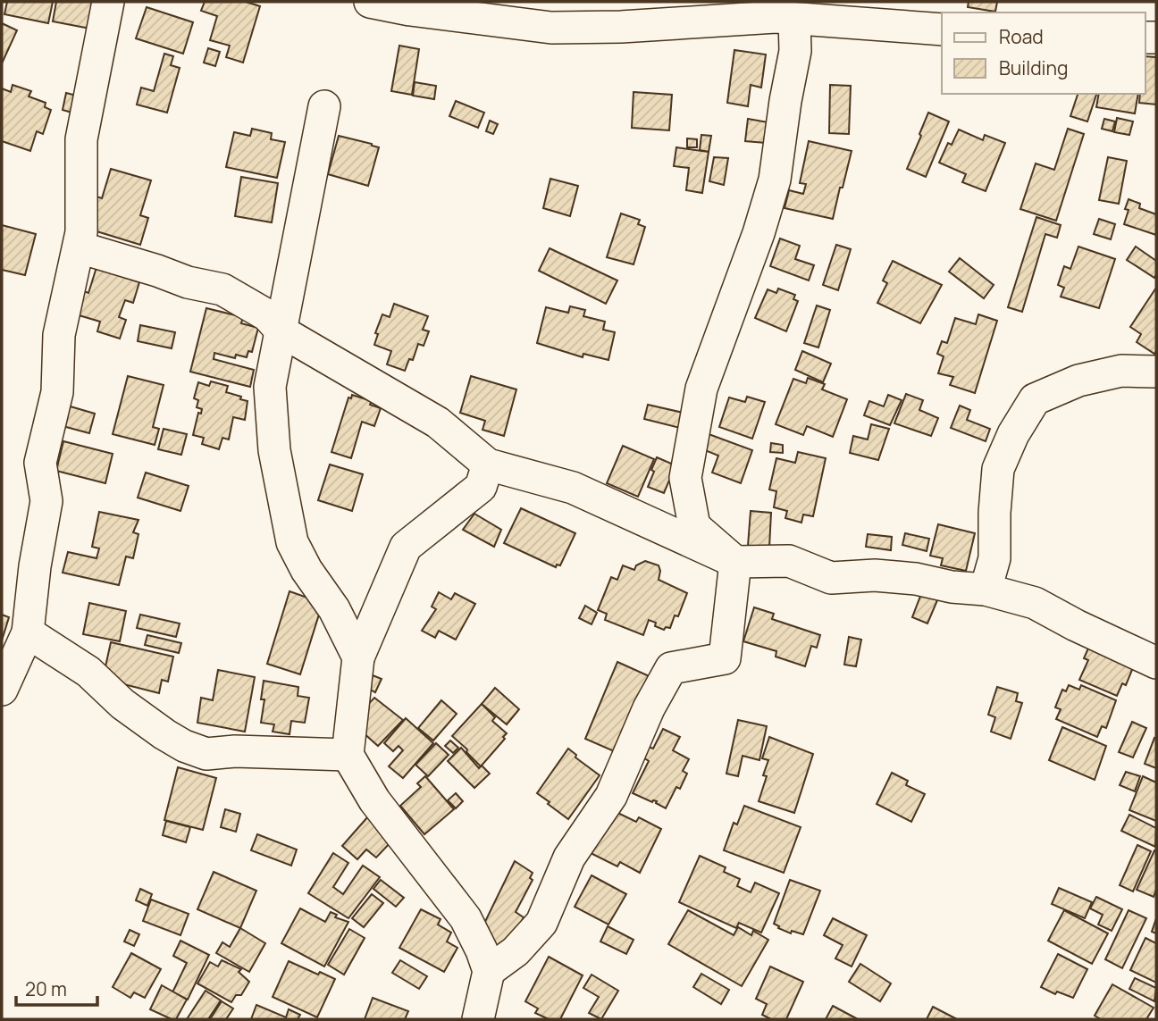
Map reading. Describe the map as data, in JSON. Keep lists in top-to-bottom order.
{
  "legend": ["Road", "Building"],
  "scale_bar": "20 m"
}
